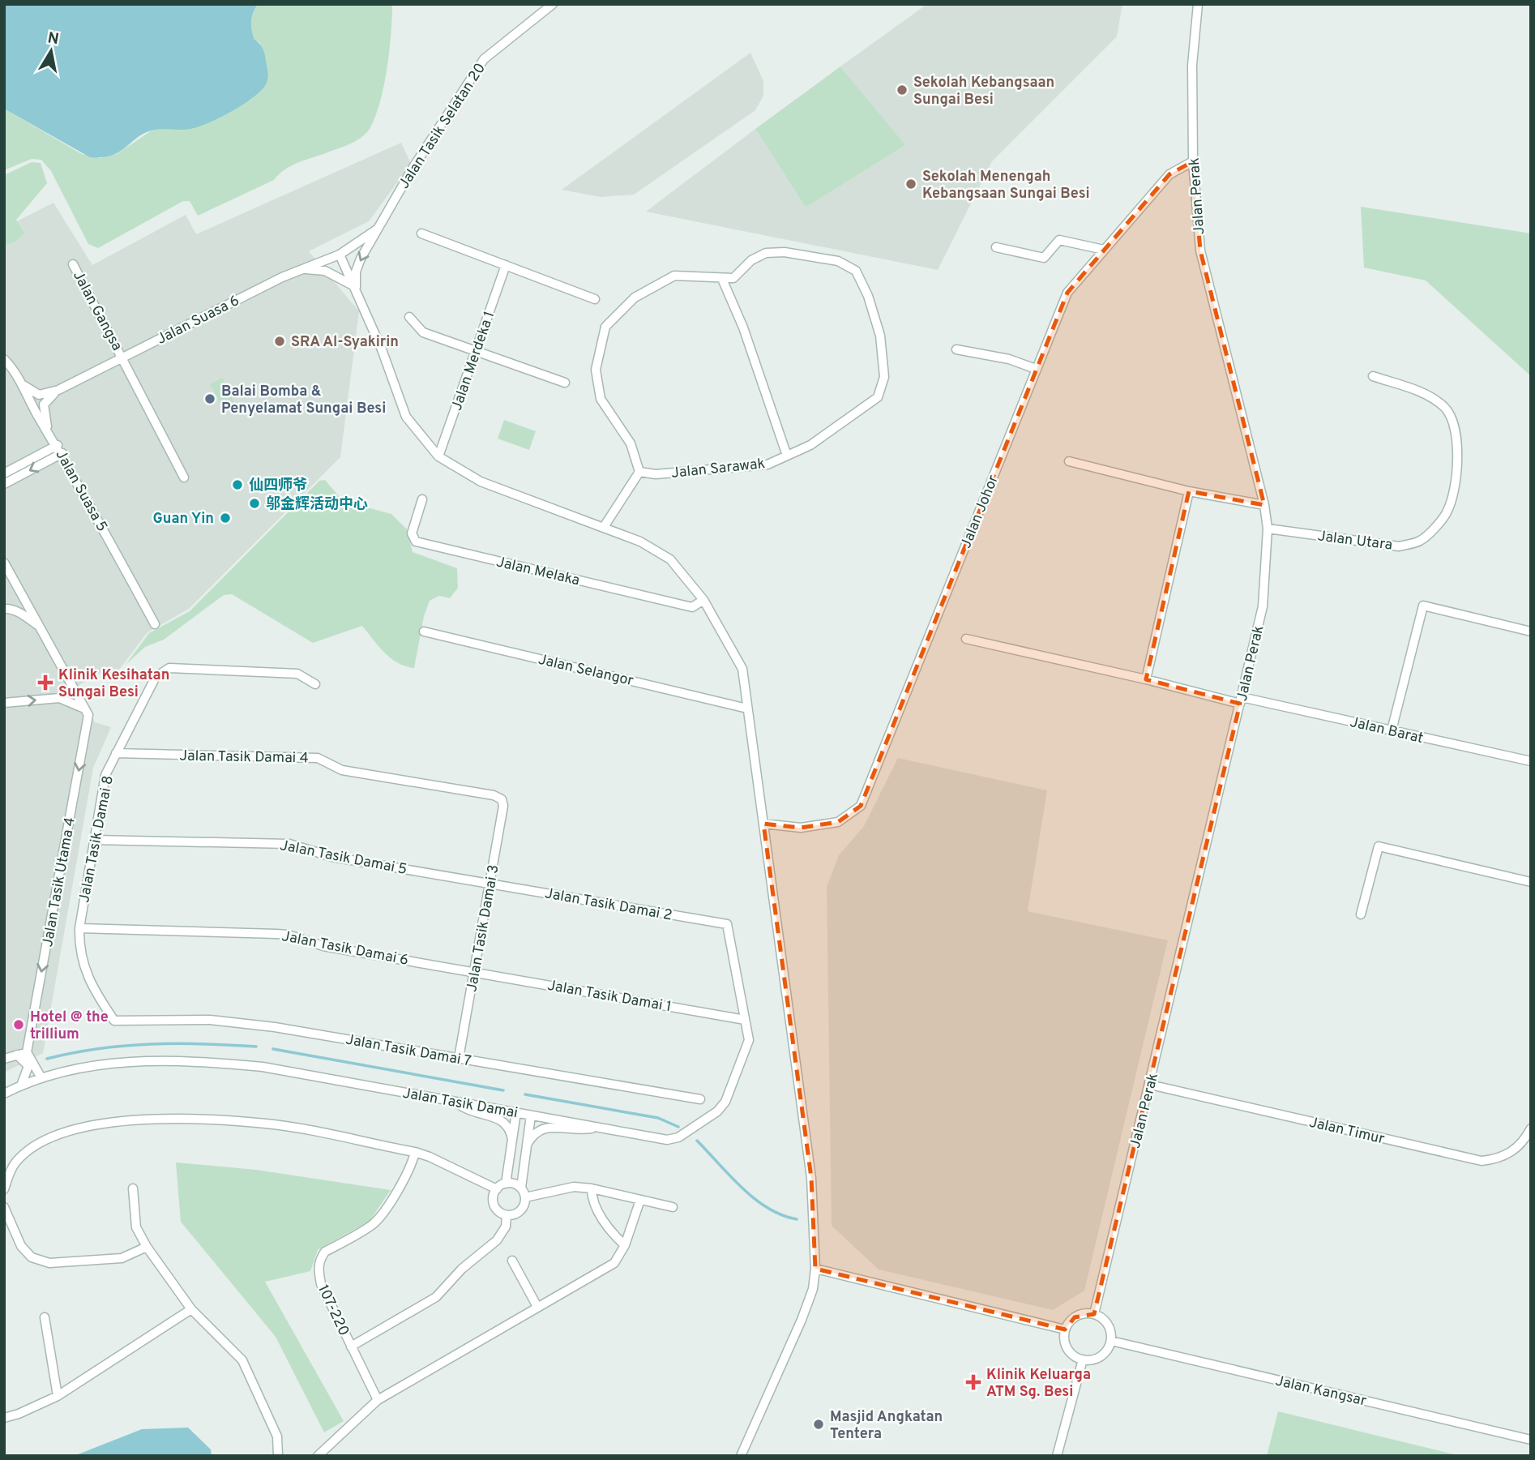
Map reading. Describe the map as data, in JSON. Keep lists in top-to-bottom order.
{
  "streets": {
    "street": [
      "Jalan Tasik Selatan 20",
      "Jalan Perak",
      "Jalan Gangsa",
      "Jalan Suasa 6",
      "Jalan Merdeka 1",
      "Jalan Sarawak",
      "Jalan Suasa 5",
      "Jalan Johor",
      "Jalan Utara",
      "Jalan Melaka",
      "Jalan Selangor",
      "Jalan Barat",
      "Jalan Tasik Damai 4",
      "Jalan Tasik Damai 8",
      "Jalan Tasik Damai 5",
      "Jalan Tasik Utama 4",
      "Jalan Tasik Damai 2",
      "Jalan Tasik Damai 3",
      "Jalan Tasik Damai 6",
      "Jalan Tasik Damai 1",
      "Jalan Tasik Damai 7",
      "Jalan Tasik Damai",
      "Jalan Timur",
      "107-220",
      "Jalan Kangsar"
    ]
  },
  "crossings": [
    ["Jalan Tasik Selatan 20", "Jalan Suasa 6"],
    ["Jalan Perak", "Jalan Johor"],
    ["Jalan Perak", "Jalan Utara"],
    ["Jalan Perak", "Jalan Barat"],
    ["Jalan Perak", "Jalan Timur"],
    ["Jalan Perak", "Jalan Kangsar"],
    ["Jalan Gangsa", "Jalan Suasa 6"],
    ["Jalan Suasa 6", "Jalan Suasa 5"],
    ["Jalan Tasik Damai 4", "Jalan Tasik Damai 8"],
    ["Jalan Tasik Damai 4", "Jalan Tasik Damai 3"],
    ["Jalan Tasik Damai 8", "Jalan Tasik Damai 5"],
    ["Jalan Tasik Damai 8", "Jalan Tasik Damai 6"],
    ["Jalan Tasik Damai 8", "Jalan Tasik Damai 7"],
    ["Jalan Tasik Damai 5", "Jalan Tasik Damai 2"],
    ["Jalan Tasik Damai 5", "Jalan Tasik Damai 3"],
    ["Jalan Tasik Damai 2", "Jalan Tasik Damai 3"],
    ["Jalan Tasik Damai 2", "Jalan Tasik Damai"],
    ["Jalan Tasik Damai 3", "Jalan Tasik Damai 6"],
    ["Jalan Tasik Damai 3", "Jalan Tasik Damai 1"],
    ["Jalan Tasik Damai 3", "Jalan Tasik Damai 7"],
    ["Jalan Tasik Damai 6", "Jalan Tasik Damai 1"],
    ["Jalan Tasik Damai 1", "Jalan Tasik Damai"]
  ],
  "one_way": ["Jalan Tasik Utama 4"],
  "places": {
    "other": [
      "Sekolah Kebangsaan Sungai Besi",
      "Sekolah Menengah Kebangsaan Sungai Besi",
      "SRA Al-Syakirin",
      "Balai Bomba & Penyelamat Sungai Besi",
      "仙四师爷",
      "邬金辉活动中心",
      "Guan Yin",
      "Hotel @ the trillium",
      "Masjid Angkatan Tentera"
    ],
    "health": ["Klinik Kesihatan Sungai Besi", "Klinik Keluarga ATM Sg. Besi"]
  },
  "north": "top"
}
